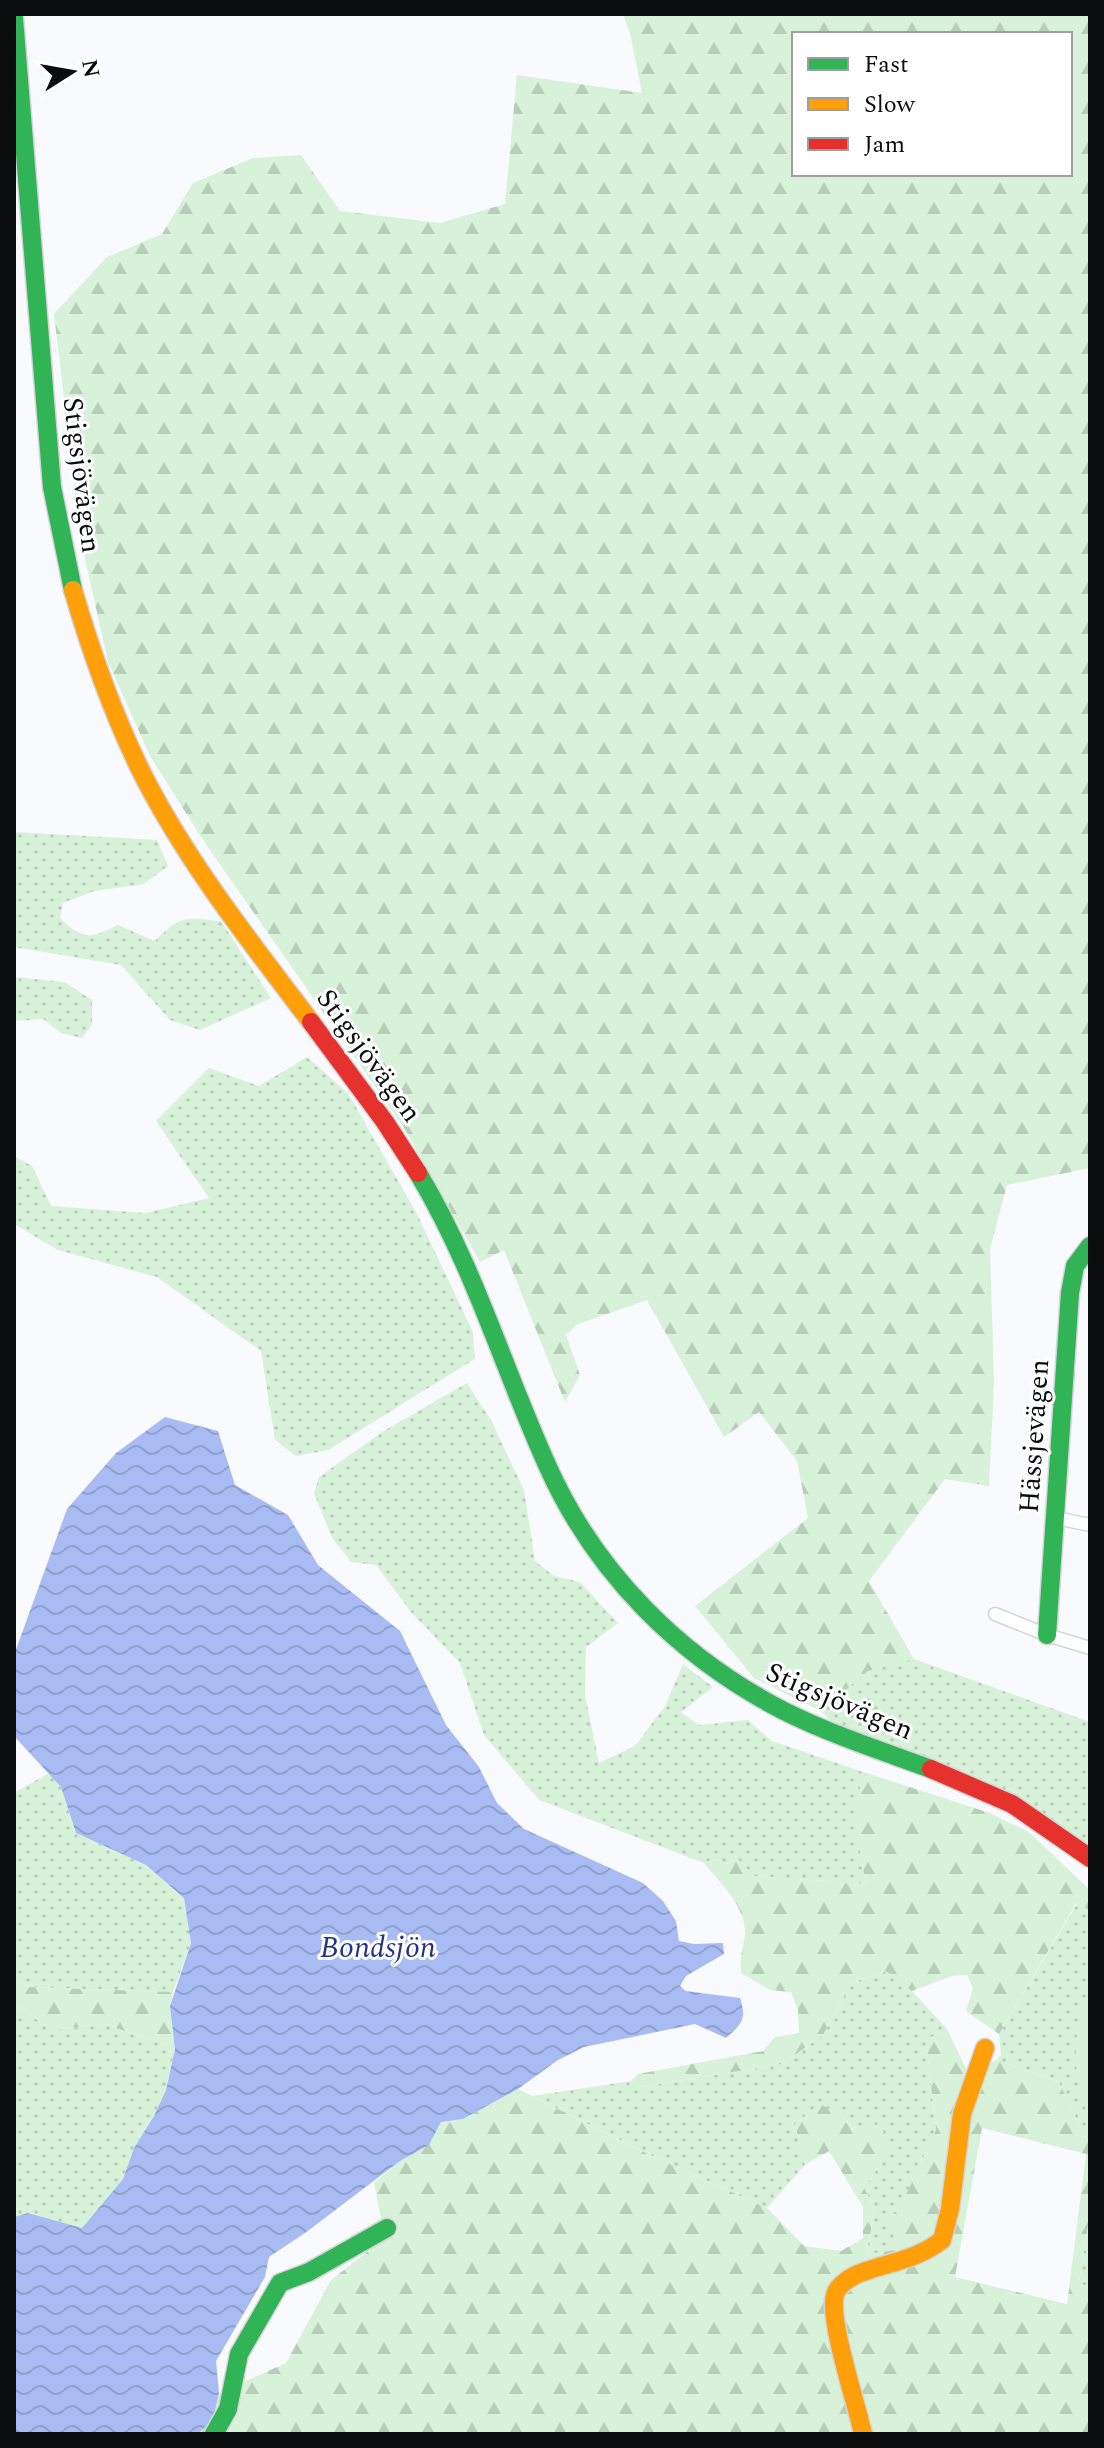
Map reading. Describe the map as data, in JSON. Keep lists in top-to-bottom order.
{
  "streets": {
    "main road": ["Stigsjövägen", "Hässjevägen"]
  },
  "water": ["Bondsjön"],
  "legend": ["Fast", "Slow", "Jam"],
  "north": "right"
}
